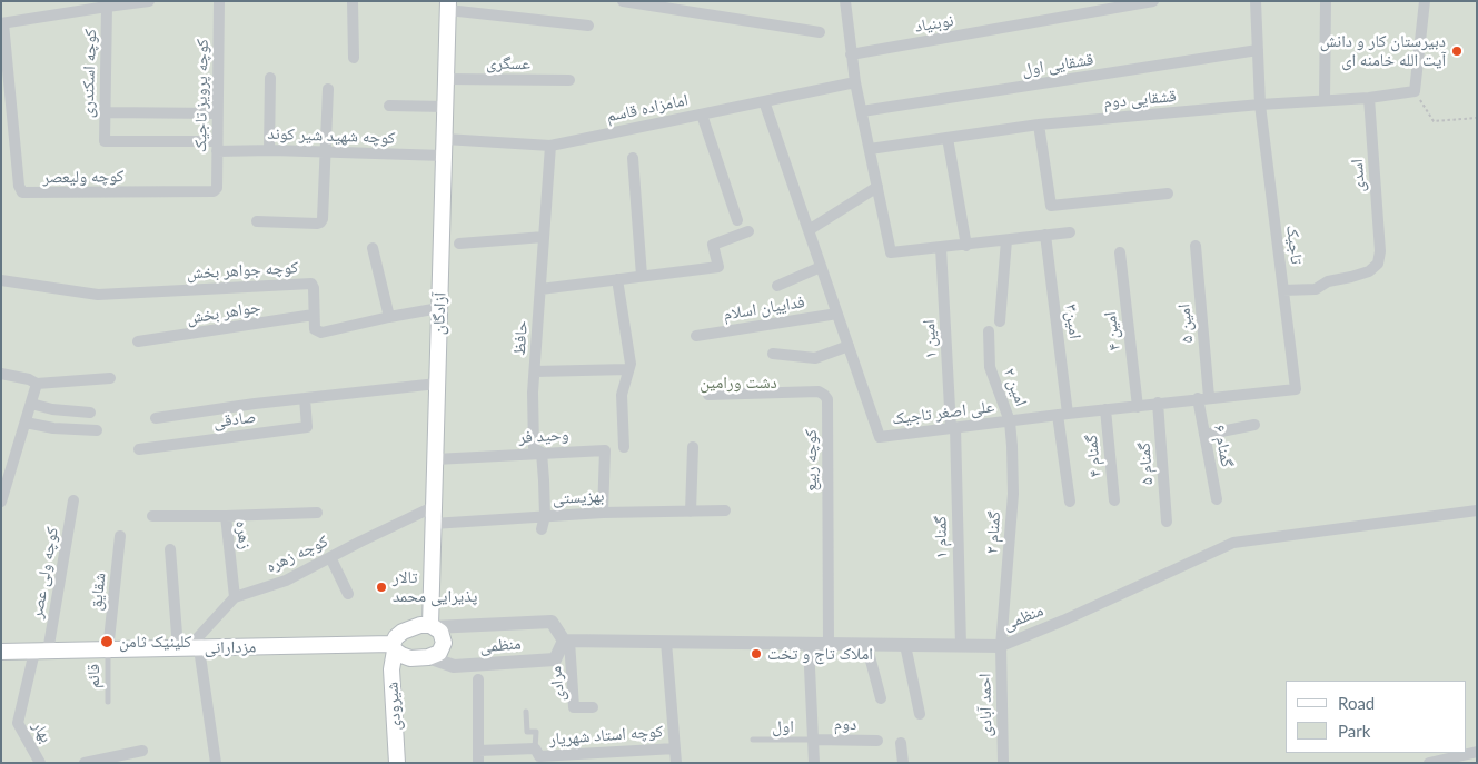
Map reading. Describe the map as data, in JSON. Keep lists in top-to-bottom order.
{
  "streets": {
    "main road": ["آزادگان", "مزدارانی", "شیرودی"],
    "street": [
      "نوبنیاد",
      "عسگری",
      "قشقایی اول",
      "کوچه اسکندری",
      "کوچه پرویز تاجیک",
      "قشقایی دوم",
      "امامزاده قاسم",
      "کوچه شهید شیر کوند",
      "اسدی",
      "کوچه ولیعصر",
      "تاجیک",
      "کوچه جواهر بخش",
      "فداییان اسلام",
      "جواهر بخش",
      "امین۳",
      "امین ۵",
      "امین ۴",
      "حافظ",
      "امین ۱",
      "امین ۲",
      "علی اصغر تاجیک",
      "صادقی",
      "وحید فر",
      "گمنام ۶",
      "گمنام ۴",
      "کوچه ربیع",
      "گمنام ۵",
      "بهزیستی",
      "گمنام ۲",
      "زهره",
      "گمنام ۱",
      "کوچه زهره",
      "کوچه ولی عصر",
      "شقایق",
      "منظمی",
      "مرادی",
      "احمد آبادی",
      "دوم",
      "بهار",
      "کوچه استاد شهریار"
    ],
    "lane": ["قائم", "اول"]
  },
  "crossings": [
    ["عسگری", "آزادگان"],
    ["قشقایی اول", "تاجیک"],
    ["کوچه اسکندری", "کوچه شهید شیر کوند"],
    ["کوچه پرویز تاجیک", "کوچه شهید شیر کوند"],
    ["کوچه پرویز تاجیک", "کوچه ولیعصر"],
    ["قشقایی دوم", "اسدی"],
    ["قشقایی دوم", "تاجیک"],
    ["امامزاده قاسم", "آزادگان"],
    ["امامزاده قاسم", "حافظ"],
    ["امامزاده قاسم", "علی اصغر تاجیک"],
    ["کوچه شهید شیر کوند", "آزادگان"],
    ["اسدی", "تاجیک"],
    ["تاجیک", "علی اصغر تاجیک"],
    ["کوچه جواهر بخش", "جواهر بخش"],
    ["فداییان اسلام", "علی اصغر تاجیک"],
    ["آزادگان", "صادقی"],
    ["آزادگان", "وحید فر"],
    ["آزادگان", "بهزیستی"],
    ["آزادگان", "کوچه زهره"],
    ["آزادگان", "منظمی"],
    ["آزادگان", "مزدارانی"],
    ["آزادگان", "شیرودی"],
    ["امین۳", "علی اصغر تاجیک"],
    ["امین ۵", "علی اصغر تاجیک"],
    ["امین ۵", "گمنام ۶"],
    ["امین ۴", "علی اصغر تاجیک"],
    ["حافظ", "وحید فر"],
    ["حافظ", "بهزیستی"],
    ["امین ۱", "علی اصغر تاجیک"],
    ["امین ۱", "گمنام ۱"],
    ["امین ۲", "علی اصغر تاجیک"],
    ["امین ۲", "گمنام ۲"],
    ["علی اصغر تاجیک", "گمنام ۶"],
    ["علی اصغر تاجیک", "گمنام ۴"],
    ["علی اصغر تاجیک", "گمنام ۵"],
    ["علی اصغر تاجیک", "گمنام ۲"],
    ["علی اصغر تاجیک", "گمنام ۱"],
    ["وحید فر", "بهزیستی"],
    ["کوچه ربیع", "منظمی"],
    ["گمنام ۲", "منظمی"],
    ["گمنام ۲", "احمد آبادی"],
    ["زهره", "کوچه زهره"],
    ["گمنام ۱", "منظمی"],
    ["کوچه ولی عصر", "مزدارانی"],
    ["کوچه ولی عصر", "بهار"],
    ["شقایق", "مزدارانی"],
    ["شقایق", "قائم"],
    ["منظمی", "مزدارانی"],
    ["منظمی", "مرادی"],
    ["منظمی", "احمد آبادی"],
    ["منظمی", "شیرودی"],
    ["مزدارانی", "قائم"],
    ["مزدارانی", "شیرودی"],
    ["مزدارانی", "بهار"],
    ["دوم", "اول"]
  ],
  "parks": ["دشت ورامین"],
  "places": [
    "دبیرستان کار و دانش آیت الله خامنه ای",
    "تالار پذیرایی محمد",
    "کلینیک ثامن",
    "املاک تاج و تخت"
  ],
  "legend": ["Road", "Park"]
}
